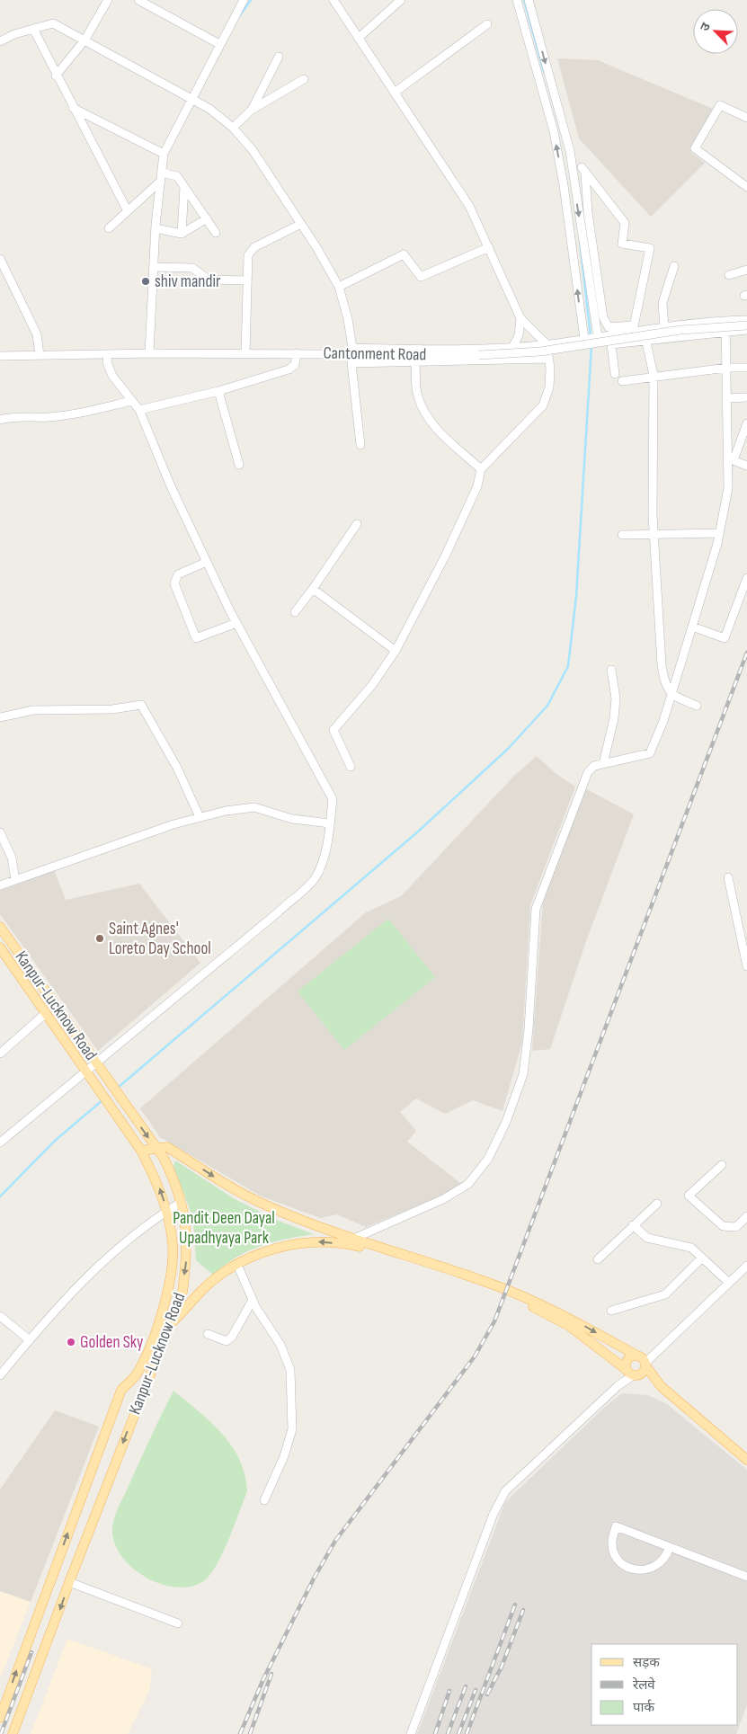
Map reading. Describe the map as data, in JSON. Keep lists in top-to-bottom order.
{
  "streets": {
    "main road": ["Kanpur-Lucknow Road"],
    "street": ["Cantonment Road"]
  },
  "parks": ["Pandit Deen Dayal Upadhyaya Park"],
  "places": ["shiv mandir", "Saint Agnes' Loreto Day School", "Golden Sky"],
  "legend": ["सड़क", "रेलवे", "पार्क"],
  "north": "top left"
}
